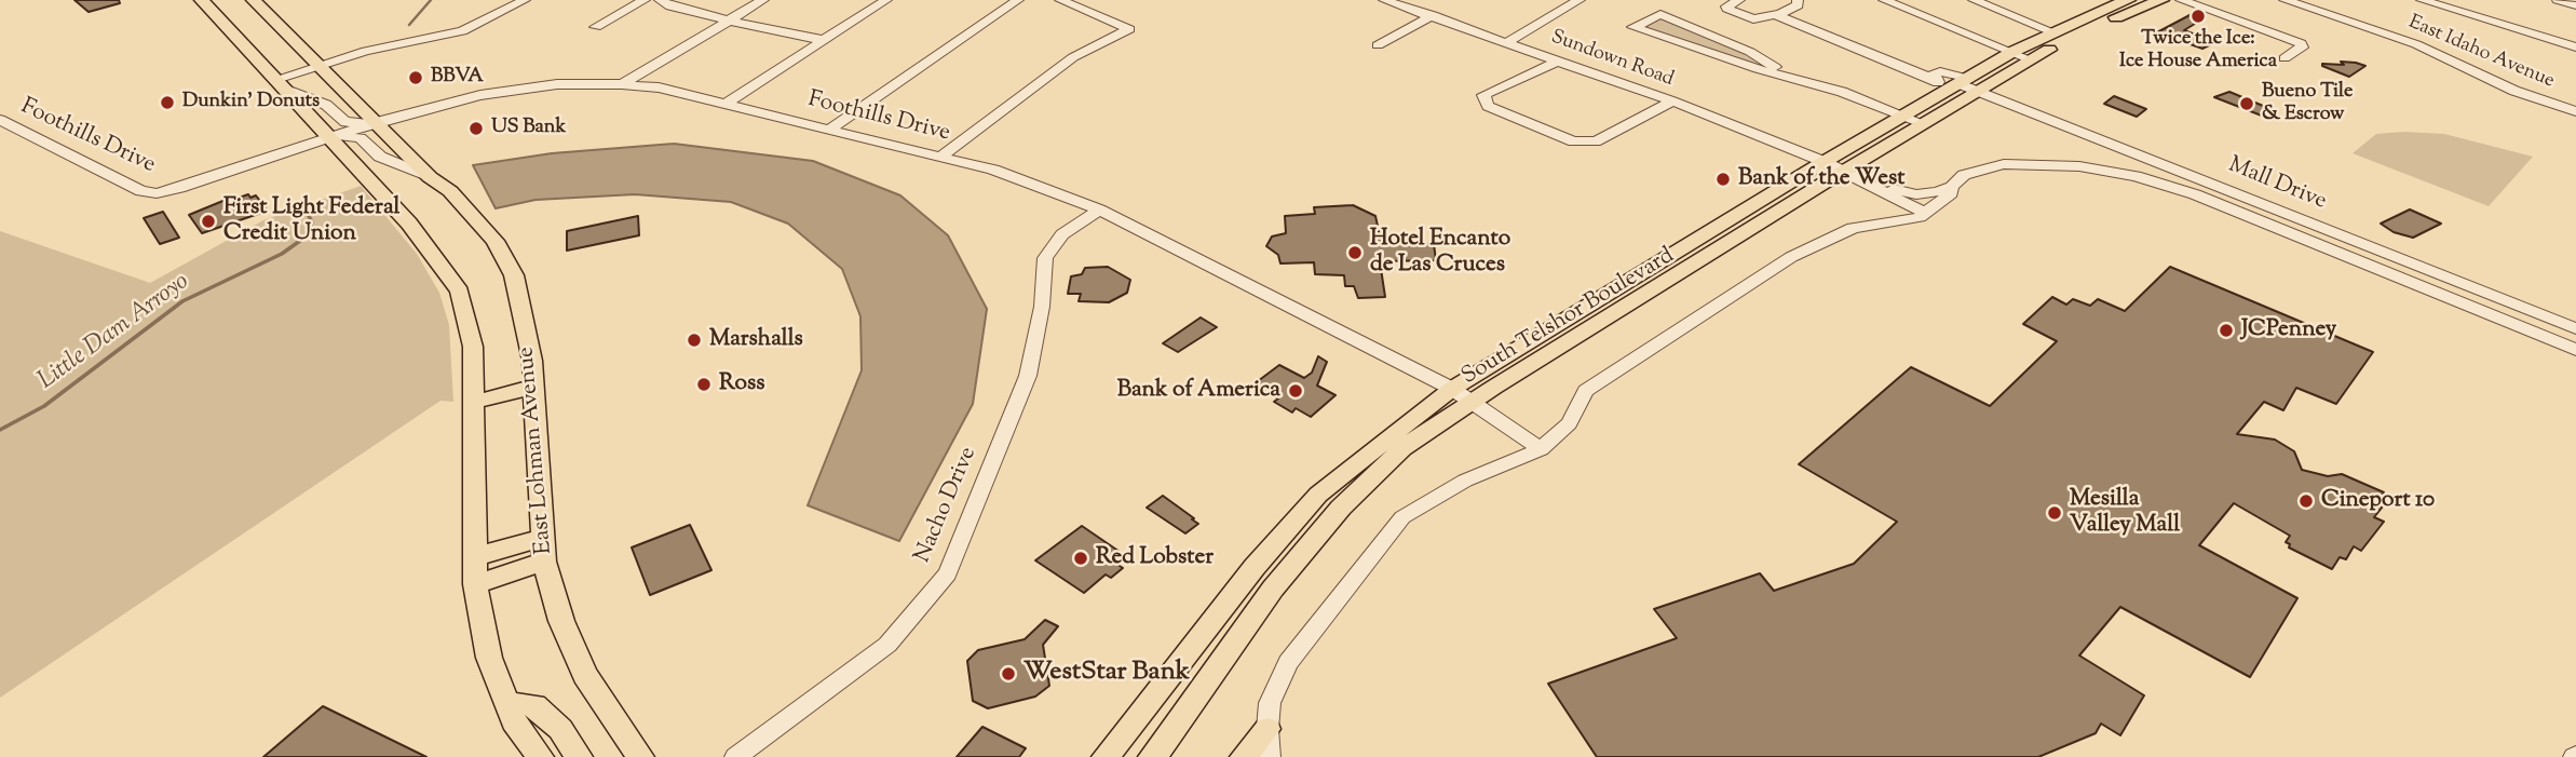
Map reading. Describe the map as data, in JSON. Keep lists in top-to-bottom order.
{
  "streets": {
    "main road": ["South Telshor Boulevard", "East Lohman Avenue"],
    "street": [
      "East Idaho Avenue",
      "Sundown Road",
      "Foothills Drive",
      "Mall Drive",
      "Nacho Drive"
    ]
  },
  "crossings": [
    ["Sundown Road", "South Telshor Boulevard"],
    ["Foothills Drive", "South Telshor Boulevard"],
    ["Foothills Drive", "East Lohman Avenue"],
    ["Foothills Drive", "Nacho Drive"],
    ["Mall Drive", "South Telshor Boulevard"]
  ],
  "water": ["Little Dam Arroyo"],
  "places": [
    "Twice the Ice: Ice House America",
    "BBVA",
    "Dunkin' Donuts",
    "Bueno Tile & Escrow",
    "US Bank",
    "Bank of the West",
    "First Light Federal Credit Union",
    "Hotel Encanto de Las Cruces",
    "JCPenney",
    "Marshalls",
    "Ross",
    "Bank of America",
    "Cineport 10",
    "Mesilla Valley Mall",
    "Red Lobster",
    "WestStar Bank"
  ]
}
